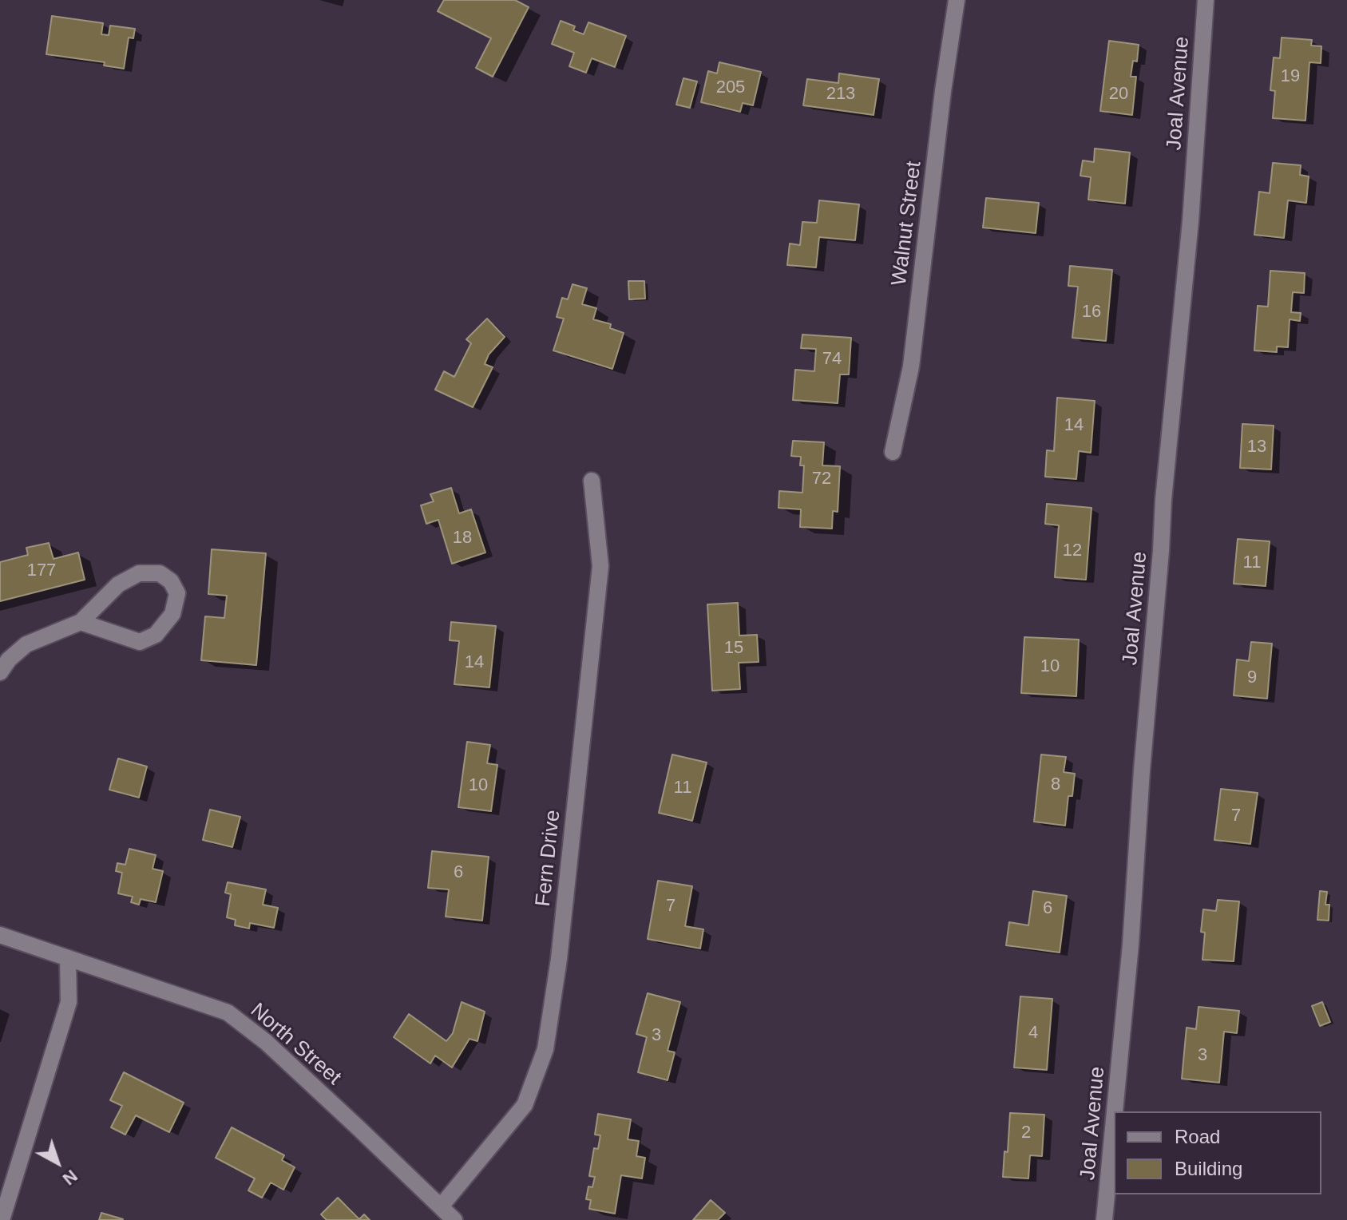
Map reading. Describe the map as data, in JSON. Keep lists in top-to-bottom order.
{
  "streets": {
    "street": [
      "Joal Avenue",
      "Walnut Street",
      "Fern Drive",
      "North Street"
    ]
  },
  "crossings": [
    ["Fern Drive", "North Street"]
  ],
  "house_numbers": [
    "19",
    "205",
    "213",
    "20",
    "16",
    "74",
    "14",
    "13",
    "72",
    "18",
    "12",
    "11",
    "177",
    "15",
    "14",
    "10",
    "9",
    "8",
    "10",
    "11",
    "7",
    "6",
    "7",
    "6",
    "4",
    "3",
    "3",
    "2"
  ],
  "legend": ["Road", "Building"],
  "north": "bottom right"
}
